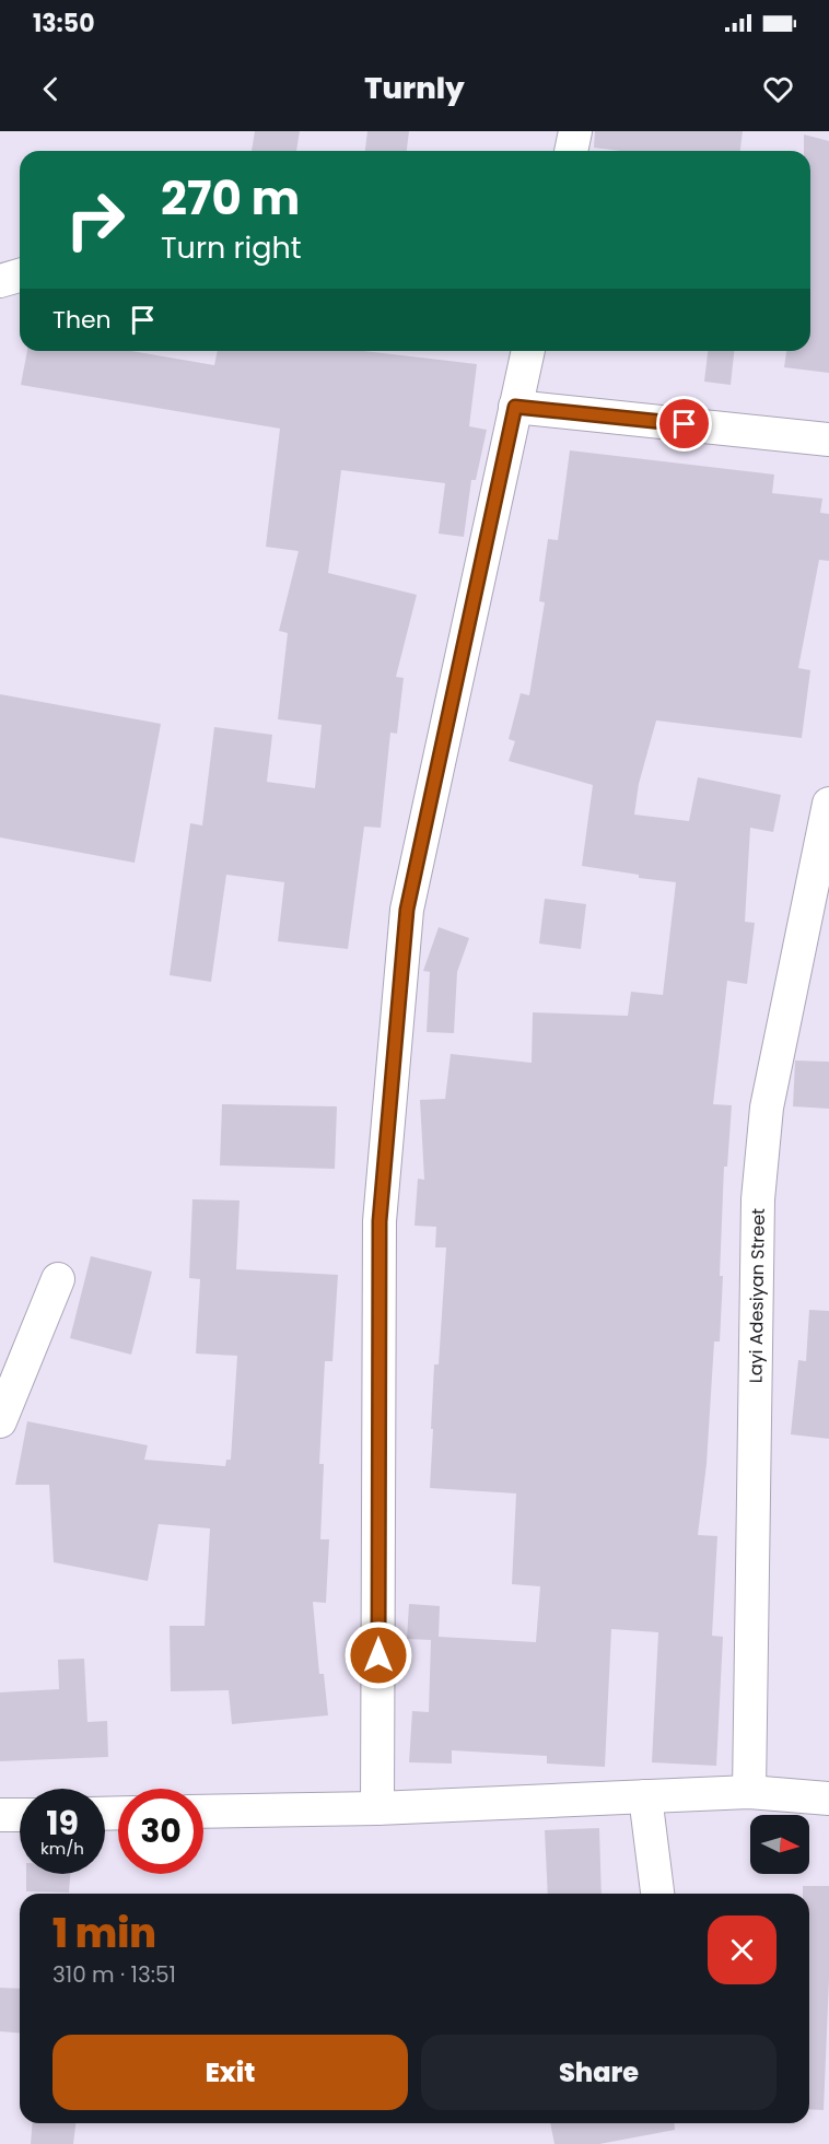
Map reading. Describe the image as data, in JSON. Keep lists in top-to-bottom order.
{
  "streets": {
    "street": ["Layi Adesiyan Street"]
  },
  "north": "right",
  "page": {
    "status": "13:50",
    "header": "Turnly",
    "turn": ["270 m", "Turn right"],
    "then": "Then",
    "speed": "19 km/h",
    "limit": "30",
    "heading": ["1 min", "310 m · 13:51"],
    "buttons": ["Exit", "Share"]
  }
}
